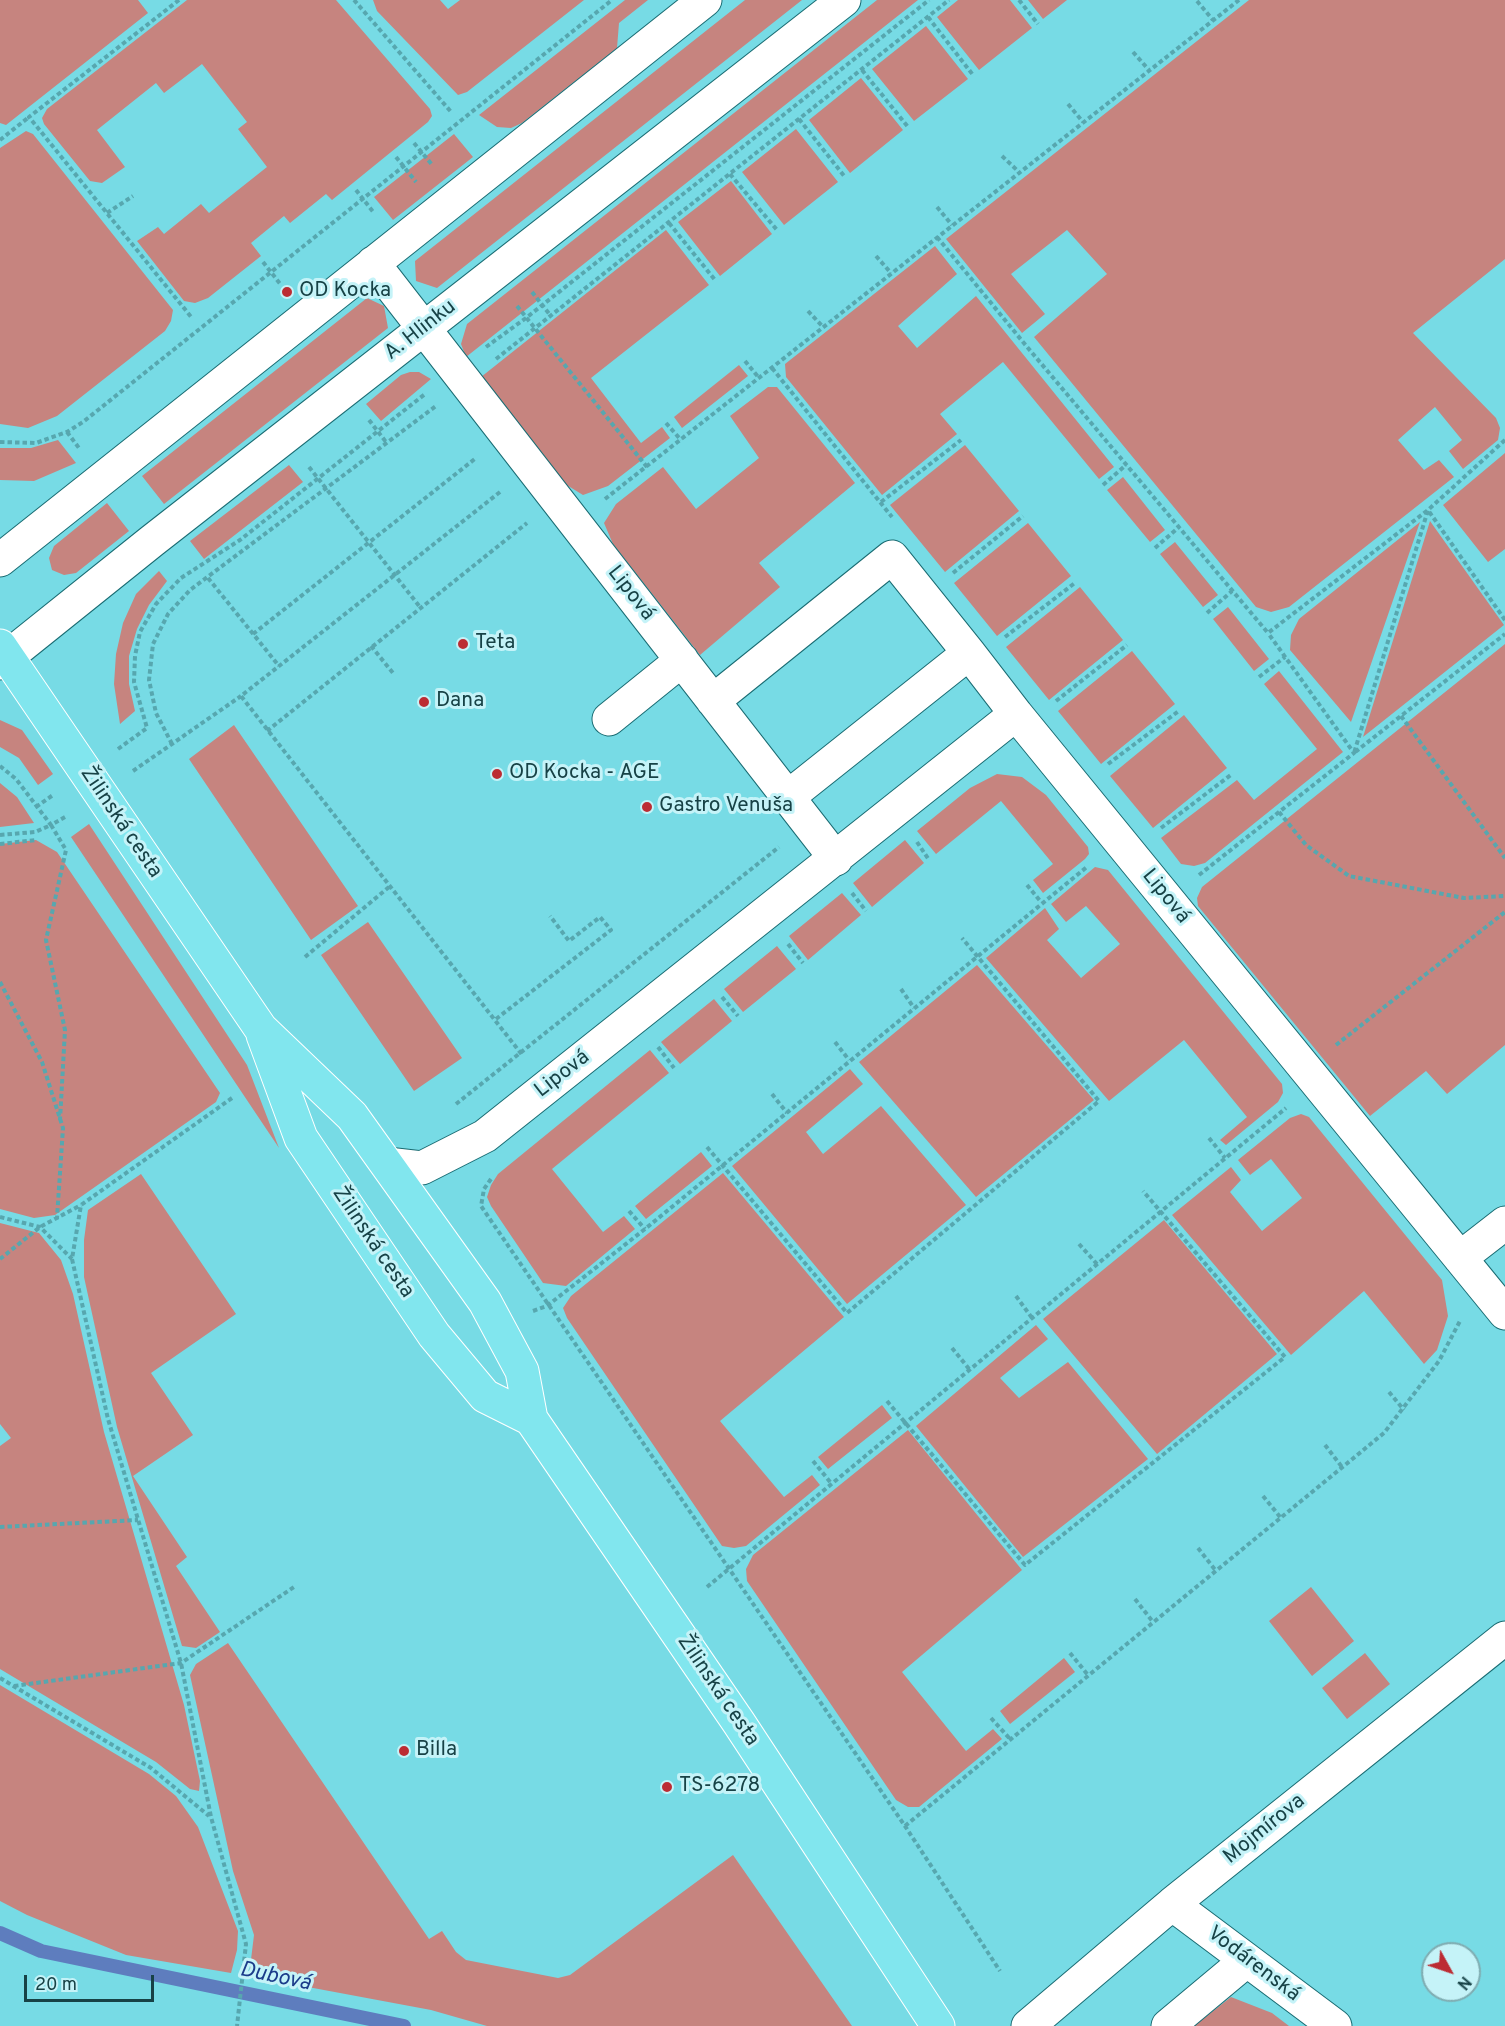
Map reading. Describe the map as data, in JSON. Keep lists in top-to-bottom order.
{
  "streets": {
    "main road": ["Žilinská cesta"],
    "street": [
      "A. Hlinku",
      "Lipová",
      "Mojmírova",
      "Vodárenská"
    ]
  },
  "crossings": [
    ["A. Hlinku", "Lipová"],
    ["A. Hlinku", "Žilinská cesta"],
    ["Lipová", "Žilinská cesta"],
    ["Mojmírova", "Vodárenská"]
  ],
  "water": ["Dubová"],
  "places": [
    "OD Kocka",
    "Teta",
    "Dana",
    "OD Kocka - AGE",
    "Gastro Venuša",
    "Billa",
    "TS-6278"
  ],
  "scale_bar": "20 m",
  "north": "bottom right"
}
